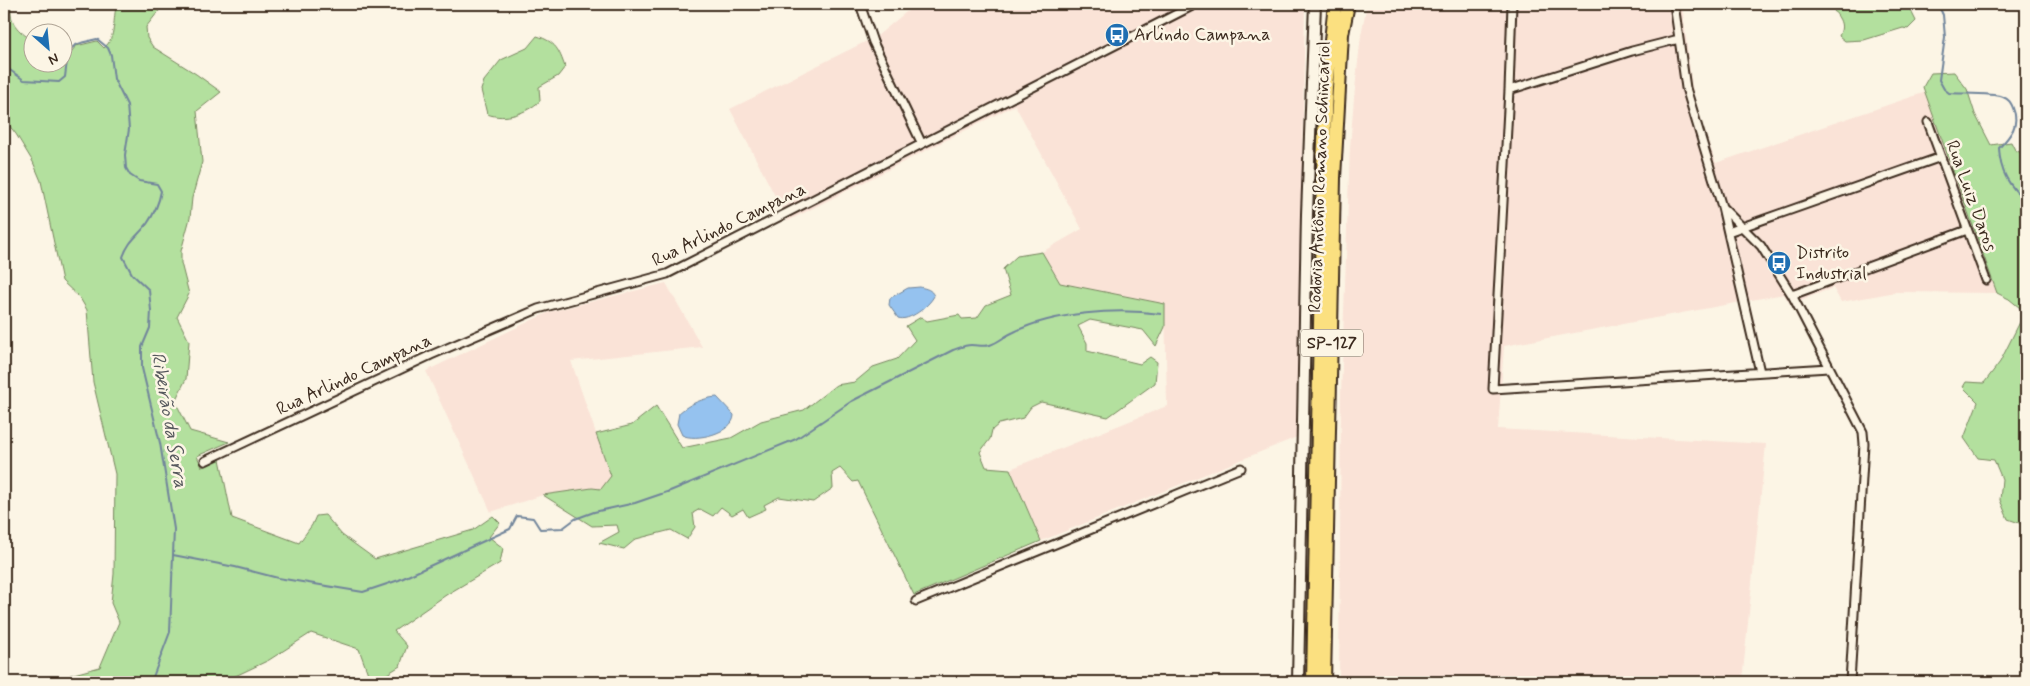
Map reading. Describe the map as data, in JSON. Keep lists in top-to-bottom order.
{
  "streets": {
    "highway": ["Rodovia Antônio Romano Schincariol", "SP-127"],
    "street": ["Rua Luiz Daros", "Rua Arlindo Campana"]
  },
  "water": ["Ribeirão da Serra"],
  "places": {
    "bus stop": ["Arlindo Campana", "Distrito Industrial"]
  },
  "north": "bottom right"
}
